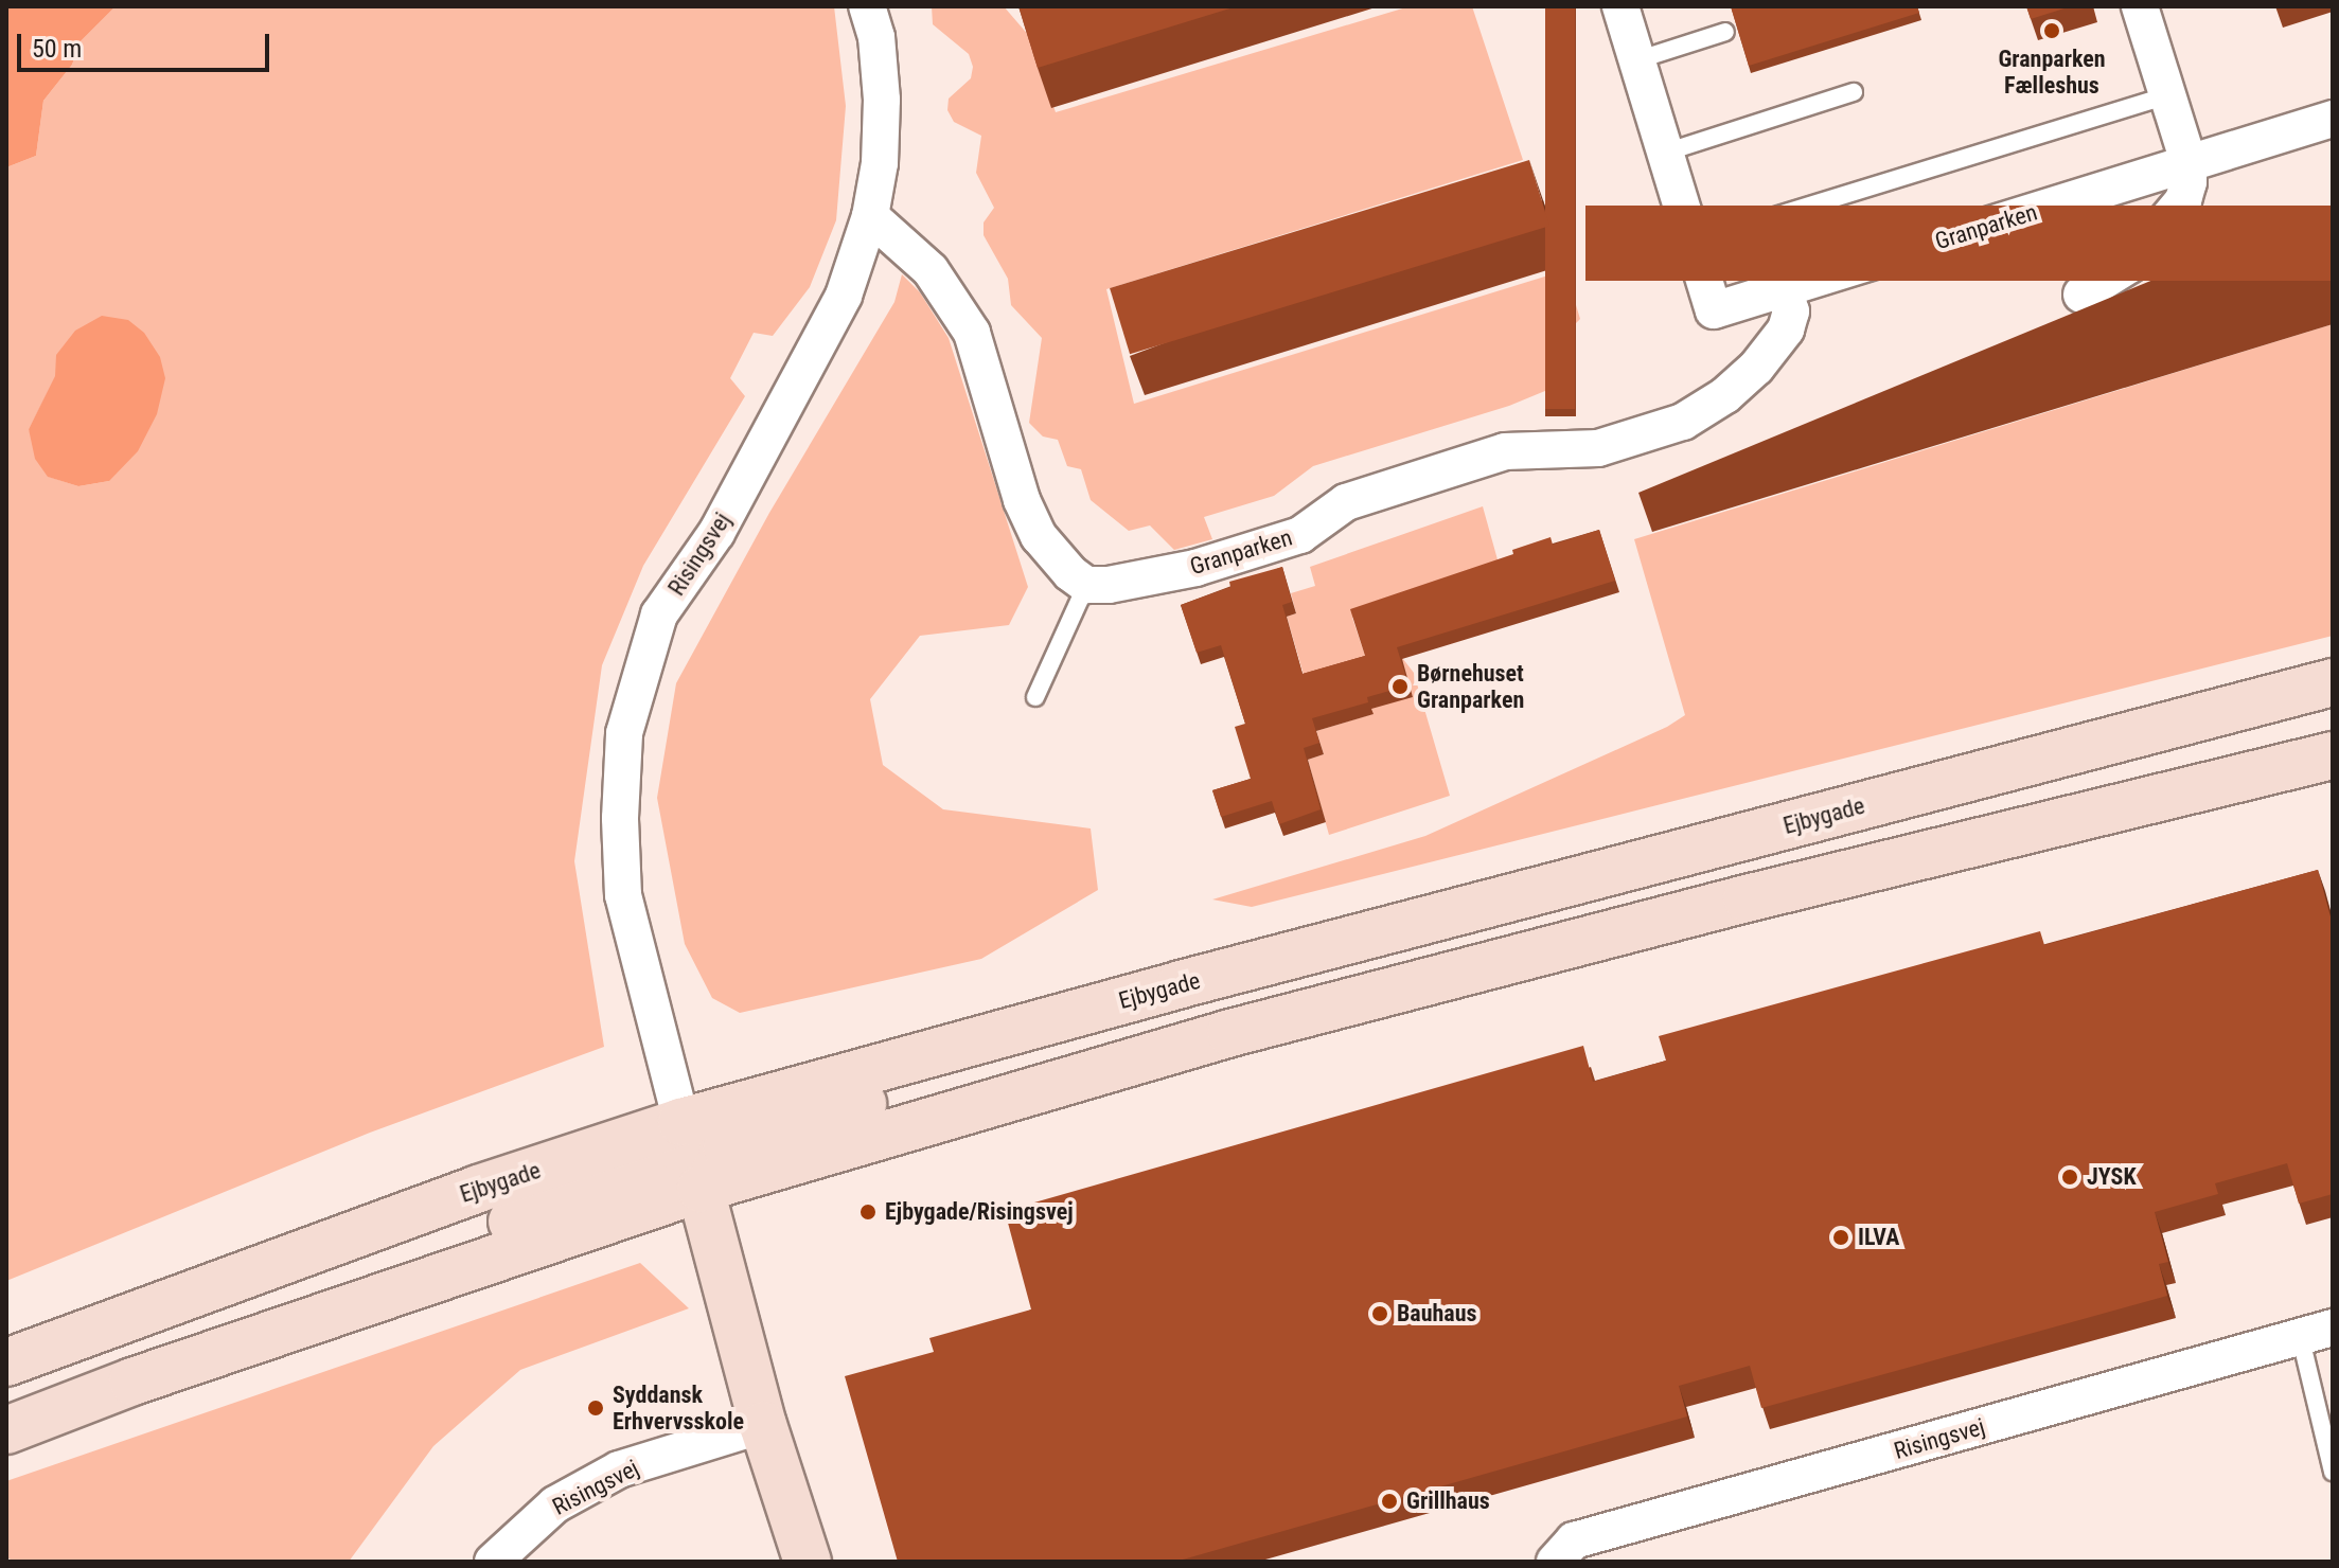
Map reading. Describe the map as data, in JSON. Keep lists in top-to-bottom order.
{
  "streets": {
    "main road": ["Ejbygade"],
    "street": ["Granparken", "Risingsvej"]
  },
  "crossings": [
    ["Risingsvej", "Ejbygade"]
  ],
  "places": [
    "Granparken Fælleshus",
    "Børnehuset Granparken",
    "JYSK",
    "Ejbygade/Risingsvej",
    "ILVA",
    "Bauhaus",
    "Syddansk Erhvervsskole",
    "Grillhaus"
  ],
  "scale_bar": "50 m"
}
